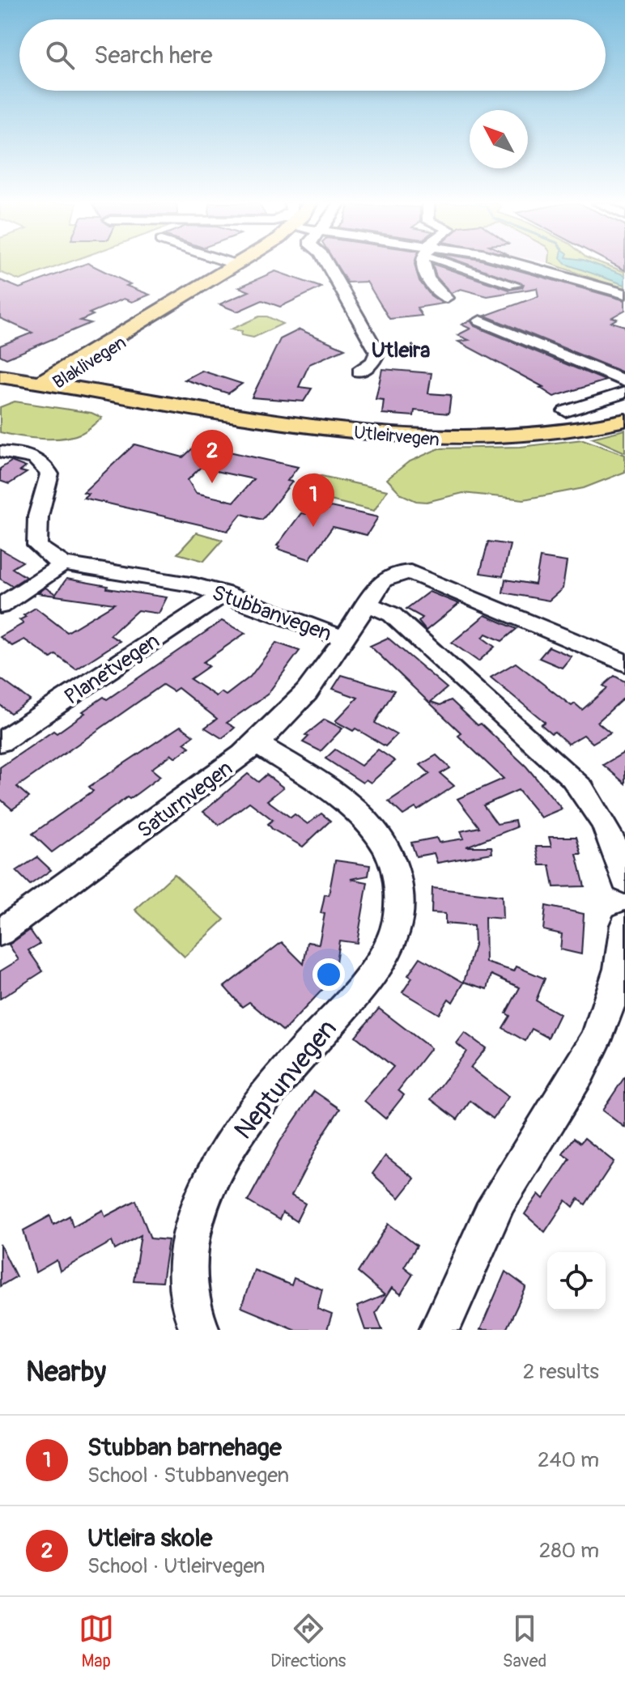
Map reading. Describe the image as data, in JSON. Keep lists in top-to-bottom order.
{
  "streets": {
    "main road": ["Blaklivegen", "Utleirvegen"],
    "street": [
      "Stubbanvegen",
      "Planetvegen",
      "Saturnvegen",
      "Neptunvegen"
    ]
  },
  "crossings": [
    ["Blaklivegen", "Utleirvegen"],
    ["Stubbanvegen", "Planetvegen"],
    ["Stubbanvegen", "Saturnvegen"],
    ["Saturnvegen", "Neptunvegen"]
  ],
  "districts": ["Utleira"],
  "north": "top left",
  "page": {
    "search": "Search here",
    "pins": ["2", "1"],
    "heading": ["Nearby", "2 results"],
    "list": [
      {
        "mark": "1",
        "name": "Stubban barnehage",
        "note": "School · Stubbanvegen",
        "value": "240 m"
      },
      {
        "mark": "2",
        "name": "Utleira skole",
        "note": "School · Utleirvegen",
        "value": "280 m"
      }
    ],
    "nav": ["Map", "Directions", "Saved"]
  }
}
